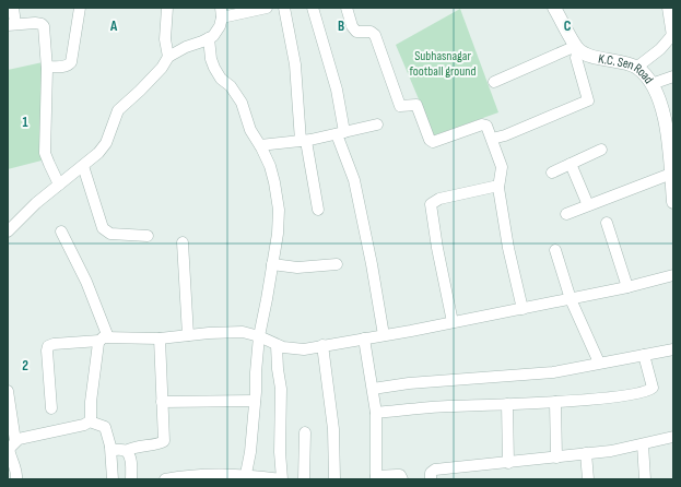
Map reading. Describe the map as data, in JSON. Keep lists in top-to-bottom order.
{
  "streets": {
    "street": ["K.C. Sen Road"]
  },
  "parks": ["Subhasnagar football ground"],
  "grid": {
    "columns": ["A", "B", "C"],
    "rows": ["1", "2"]
  }
}
